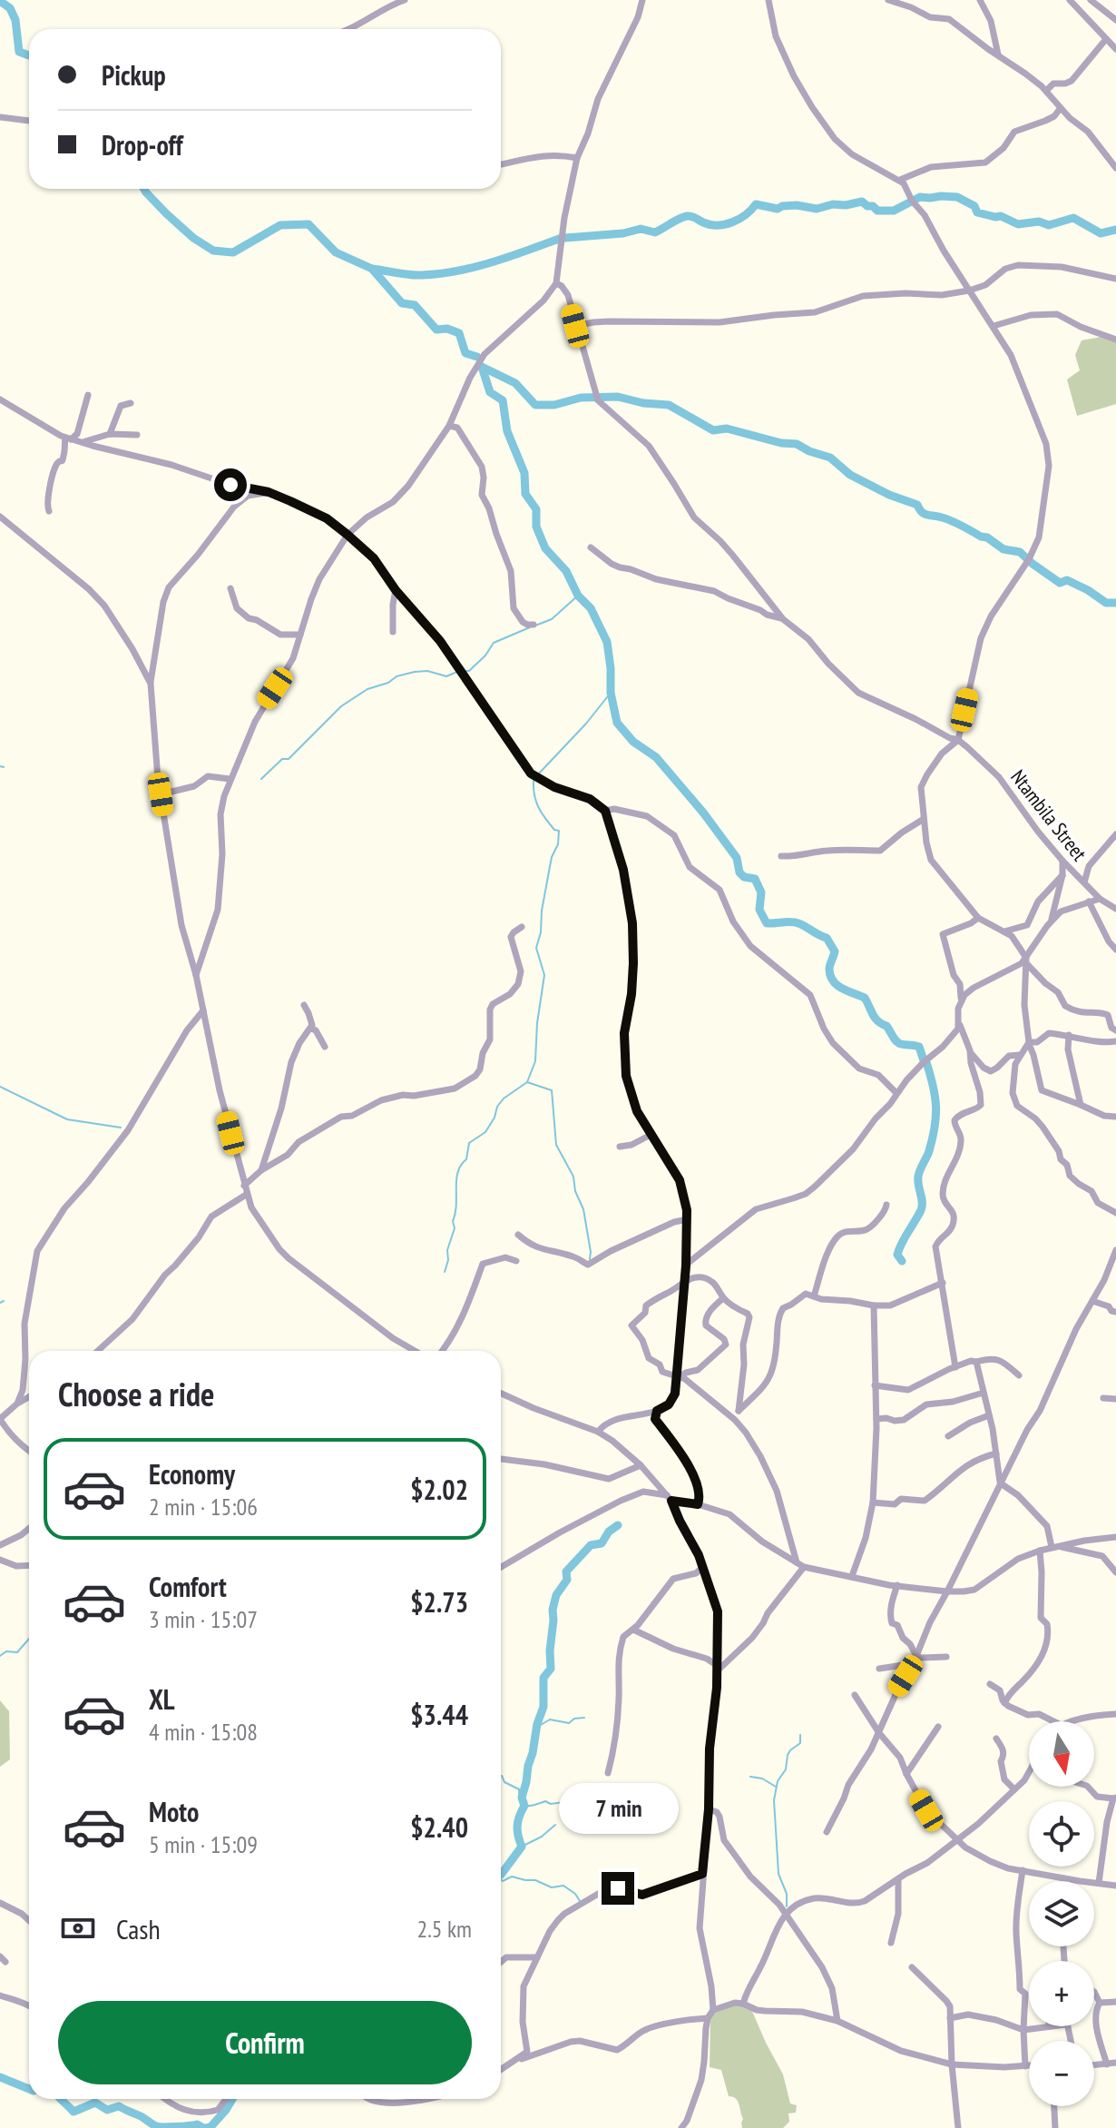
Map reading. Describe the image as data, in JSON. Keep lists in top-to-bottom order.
{
  "streets": {
    "street": ["Ntambila Street"]
  },
  "north": "bottom",
  "page": {
    "banner": ["Pickup", "Drop-off"],
    "heading": "Choose a ride",
    "list": [
      {
        "name": "Economy",
        "note": "2 min · 15:06",
        "value": "$2.02"
      },
      {
        "name": "Comfort",
        "note": "3 min · 15:07",
        "value": "$2.73"
      },
      {
        "name": "XL",
        "note": "4 min · 15:08",
        "value": "$3.44"
      },
      {
        "name": "Moto",
        "note": "5 min · 15:09",
        "value": "$2.40"
      }
    ],
    "map_buttons": ["+", "−"],
    "bubble": "7 min",
    "pay": ["Cash", "2.5 km"],
    "buttons": "Confirm"
  }
}
